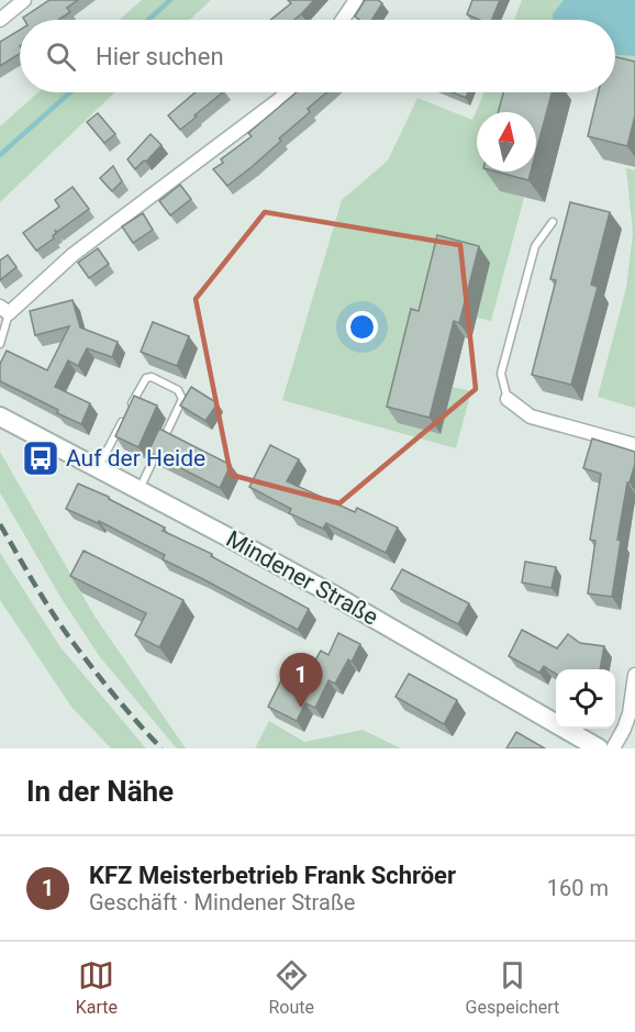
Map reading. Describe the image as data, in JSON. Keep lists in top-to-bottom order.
{
  "streets": {
    "main road": ["Mindener Straße"]
  },
  "places": {
    "bus stop": ["Auf der Heide"]
  },
  "north": "top",
  "page": {
    "search": "Hier suchen",
    "pins": "1",
    "heading": "In der Nähe",
    "list": [
      {
        "mark": "1",
        "name": "KFZ Meisterbetrieb Frank Schröer",
        "note": "Geschäft · Mindener Straße",
        "value": "160 m"
      }
    ],
    "nav": ["Karte", "Route", "Gespeichert"]
  }
}
